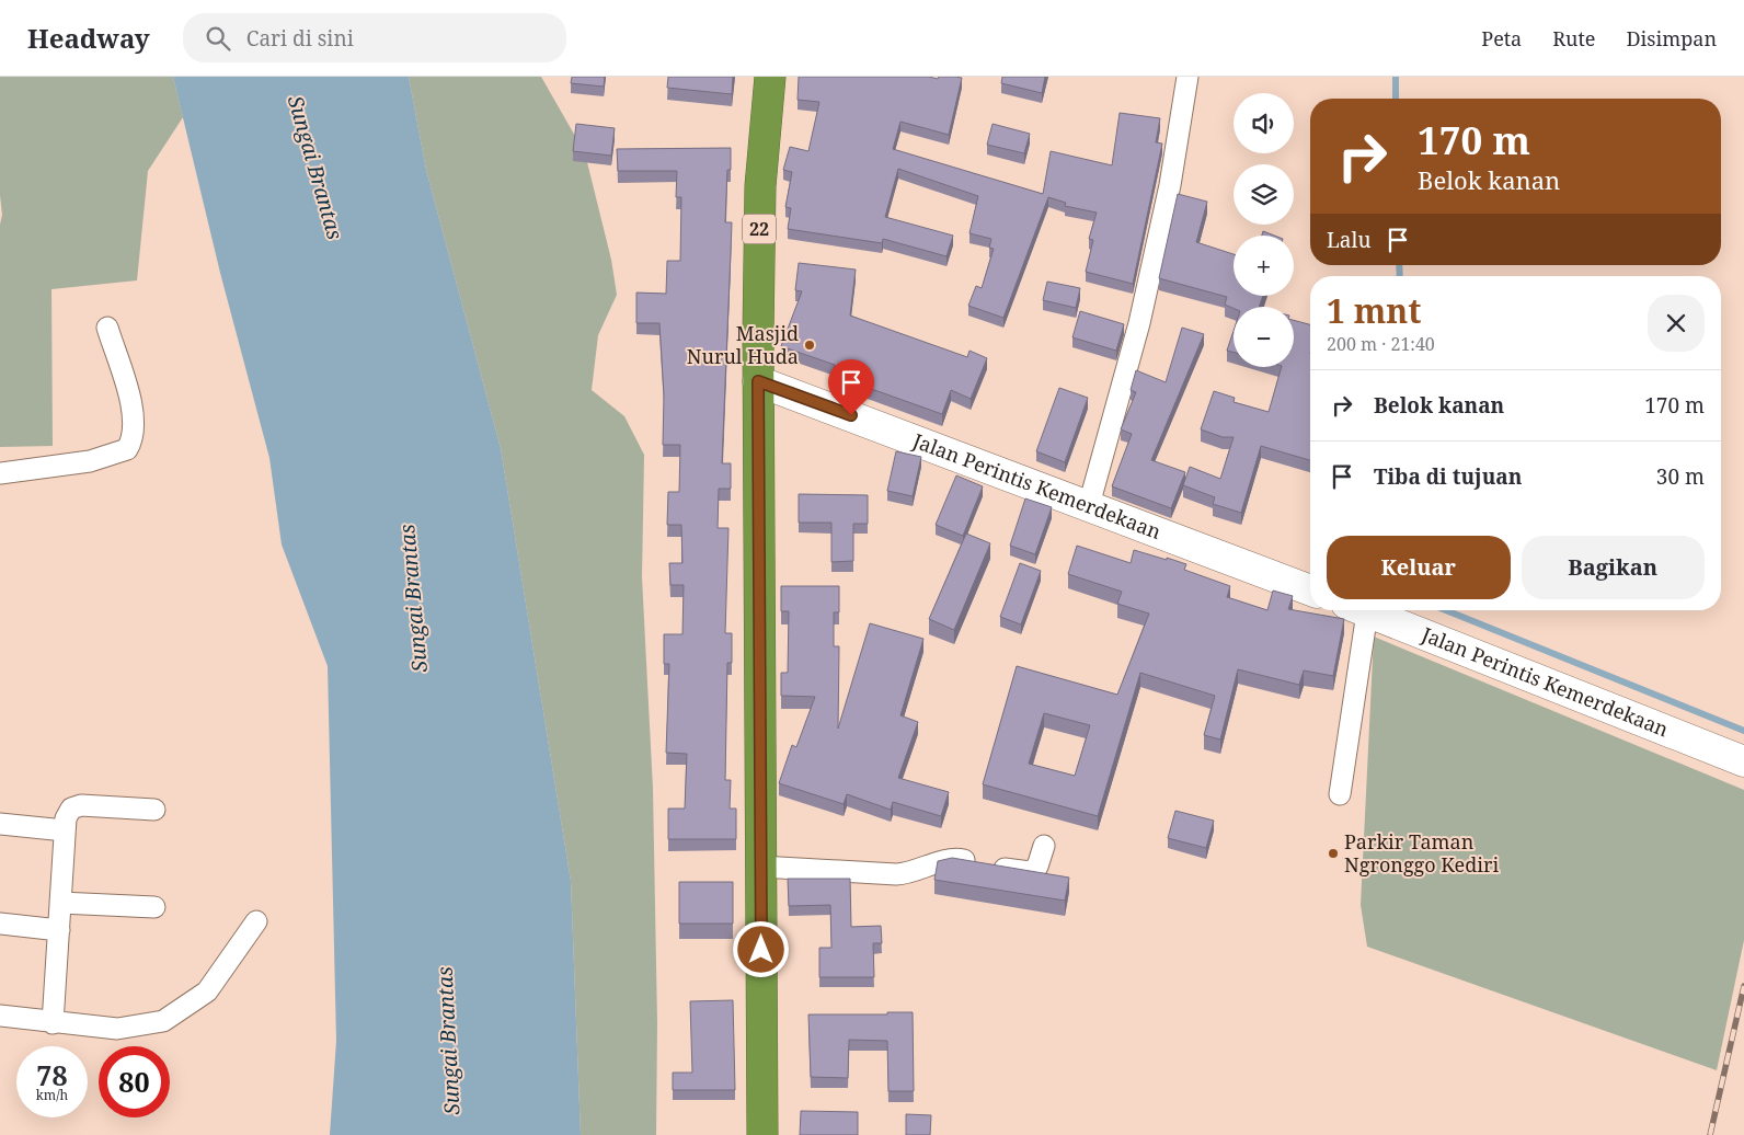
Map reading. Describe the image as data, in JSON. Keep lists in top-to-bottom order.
{
  "streets": {
    "highway": ["22"],
    "main road": ["Jalan Perintis Kemerdekaan"]
  },
  "crossings": [
    ["22", "Jalan Perintis Kemerdekaan"]
  ],
  "water": ["Sungai Brantas"],
  "places": ["Masjid Nurul Huda", "Parkir Taman Ngronggo Kediri"],
  "page": {
    "header": "Headway",
    "search": "Cari di sini",
    "nav": ["Peta", "Rute", "Disimpan"],
    "map_buttons": ["+", "−"],
    "turn": ["170 m", "Belok kanan"],
    "then": "Lalu",
    "heading": ["1 mnt", "200 m · 21:40"],
    "list": [
      {
        "name": "Belok kanan",
        "value": "170 m"
      },
      {
        "name": "Tiba di tujuan",
        "value": "30 m"
      }
    ],
    "buttons": ["Keluar", "Bagikan"],
    "speed": "78 km/h",
    "limit": "80"
  }
}
